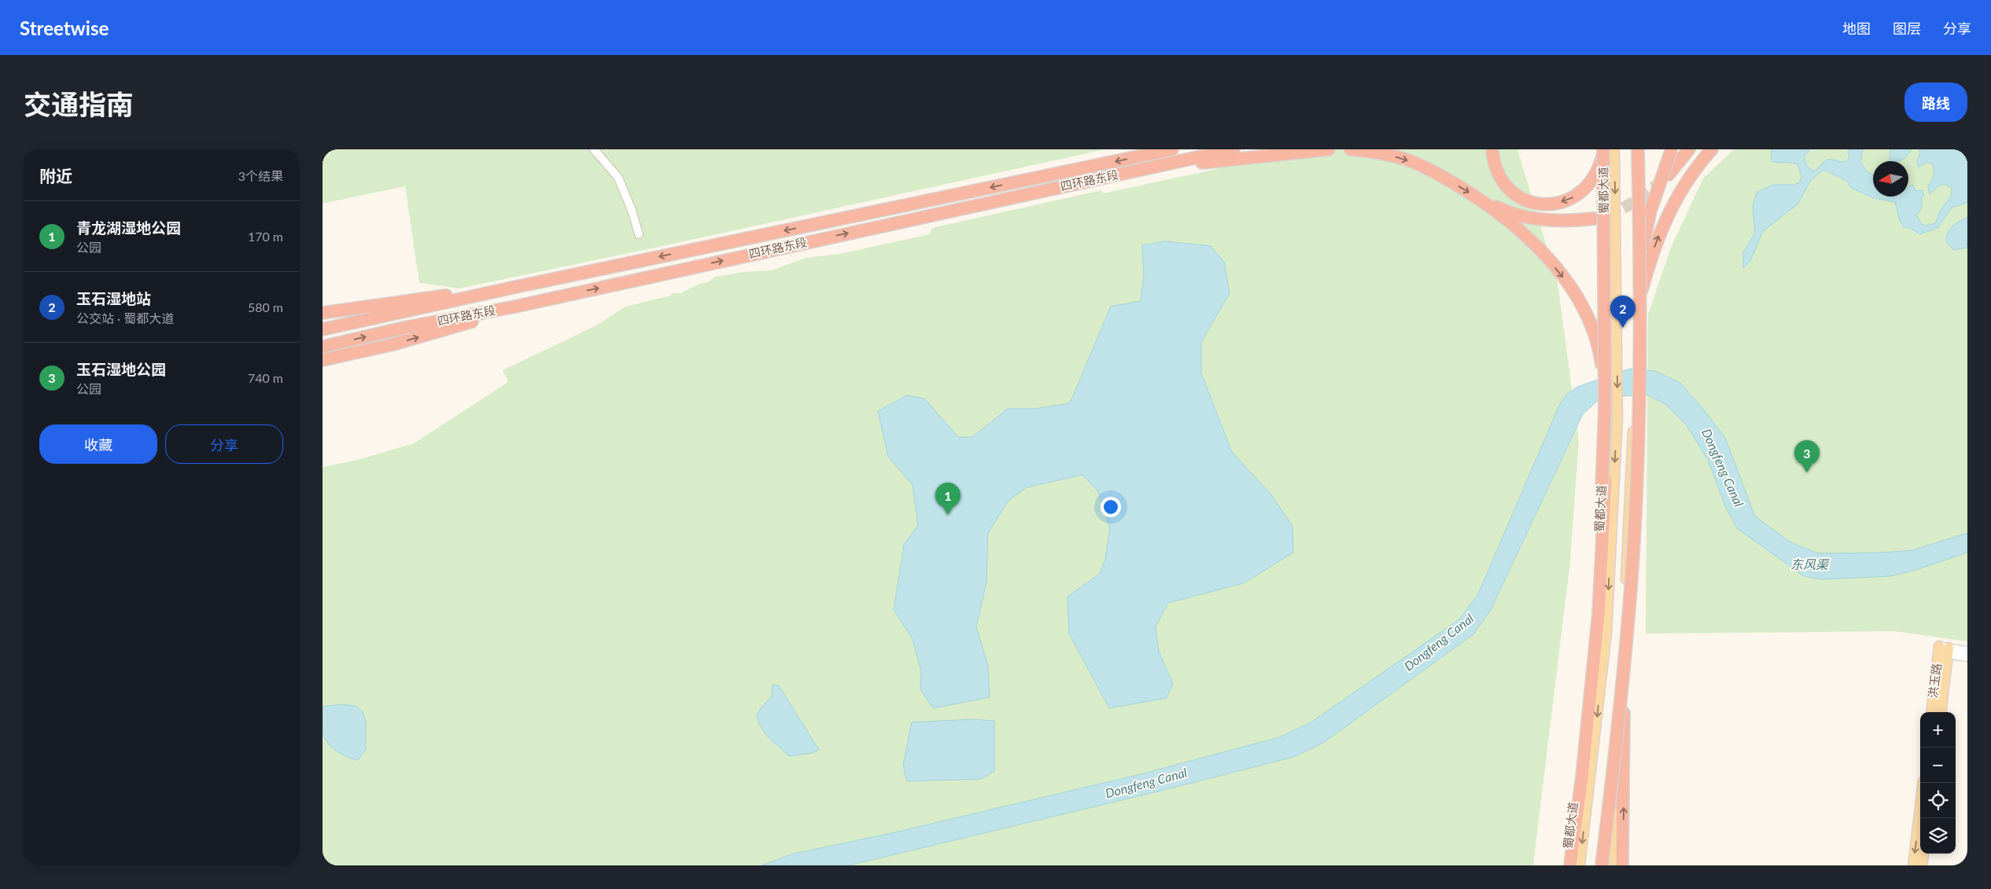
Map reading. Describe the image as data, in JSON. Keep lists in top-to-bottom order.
{
  "streets": {
    "highway": ["四环路东段", "蜀都大道"],
    "main road": ["洪玉路"]
  },
  "water": ["Dongfeng Canal", "东风渠"],
  "north": "left",
  "page": {
    "header": "Streetwise",
    "nav": ["地图", "图层", "分享"],
    "title": "交通指南",
    "buttons": [
      "路线",
      ["收藏", "分享"]
    ],
    "heading": ["附近", "3个结果"],
    "list": [
      {
        "mark": "1",
        "name": "青龙湖湿地公园",
        "note": "公园",
        "value": "170 m"
      },
      {
        "mark": "2",
        "name": "玉石湿地站",
        "note": "公交站 · 蜀都大道",
        "value": "580 m"
      },
      {
        "mark": "3",
        "name": "玉石湿地公园",
        "note": "公园",
        "value": "740 m"
      }
    ],
    "pins": ["2", "3", "1"],
    "map_buttons": ["+", "−"]
  }
}
